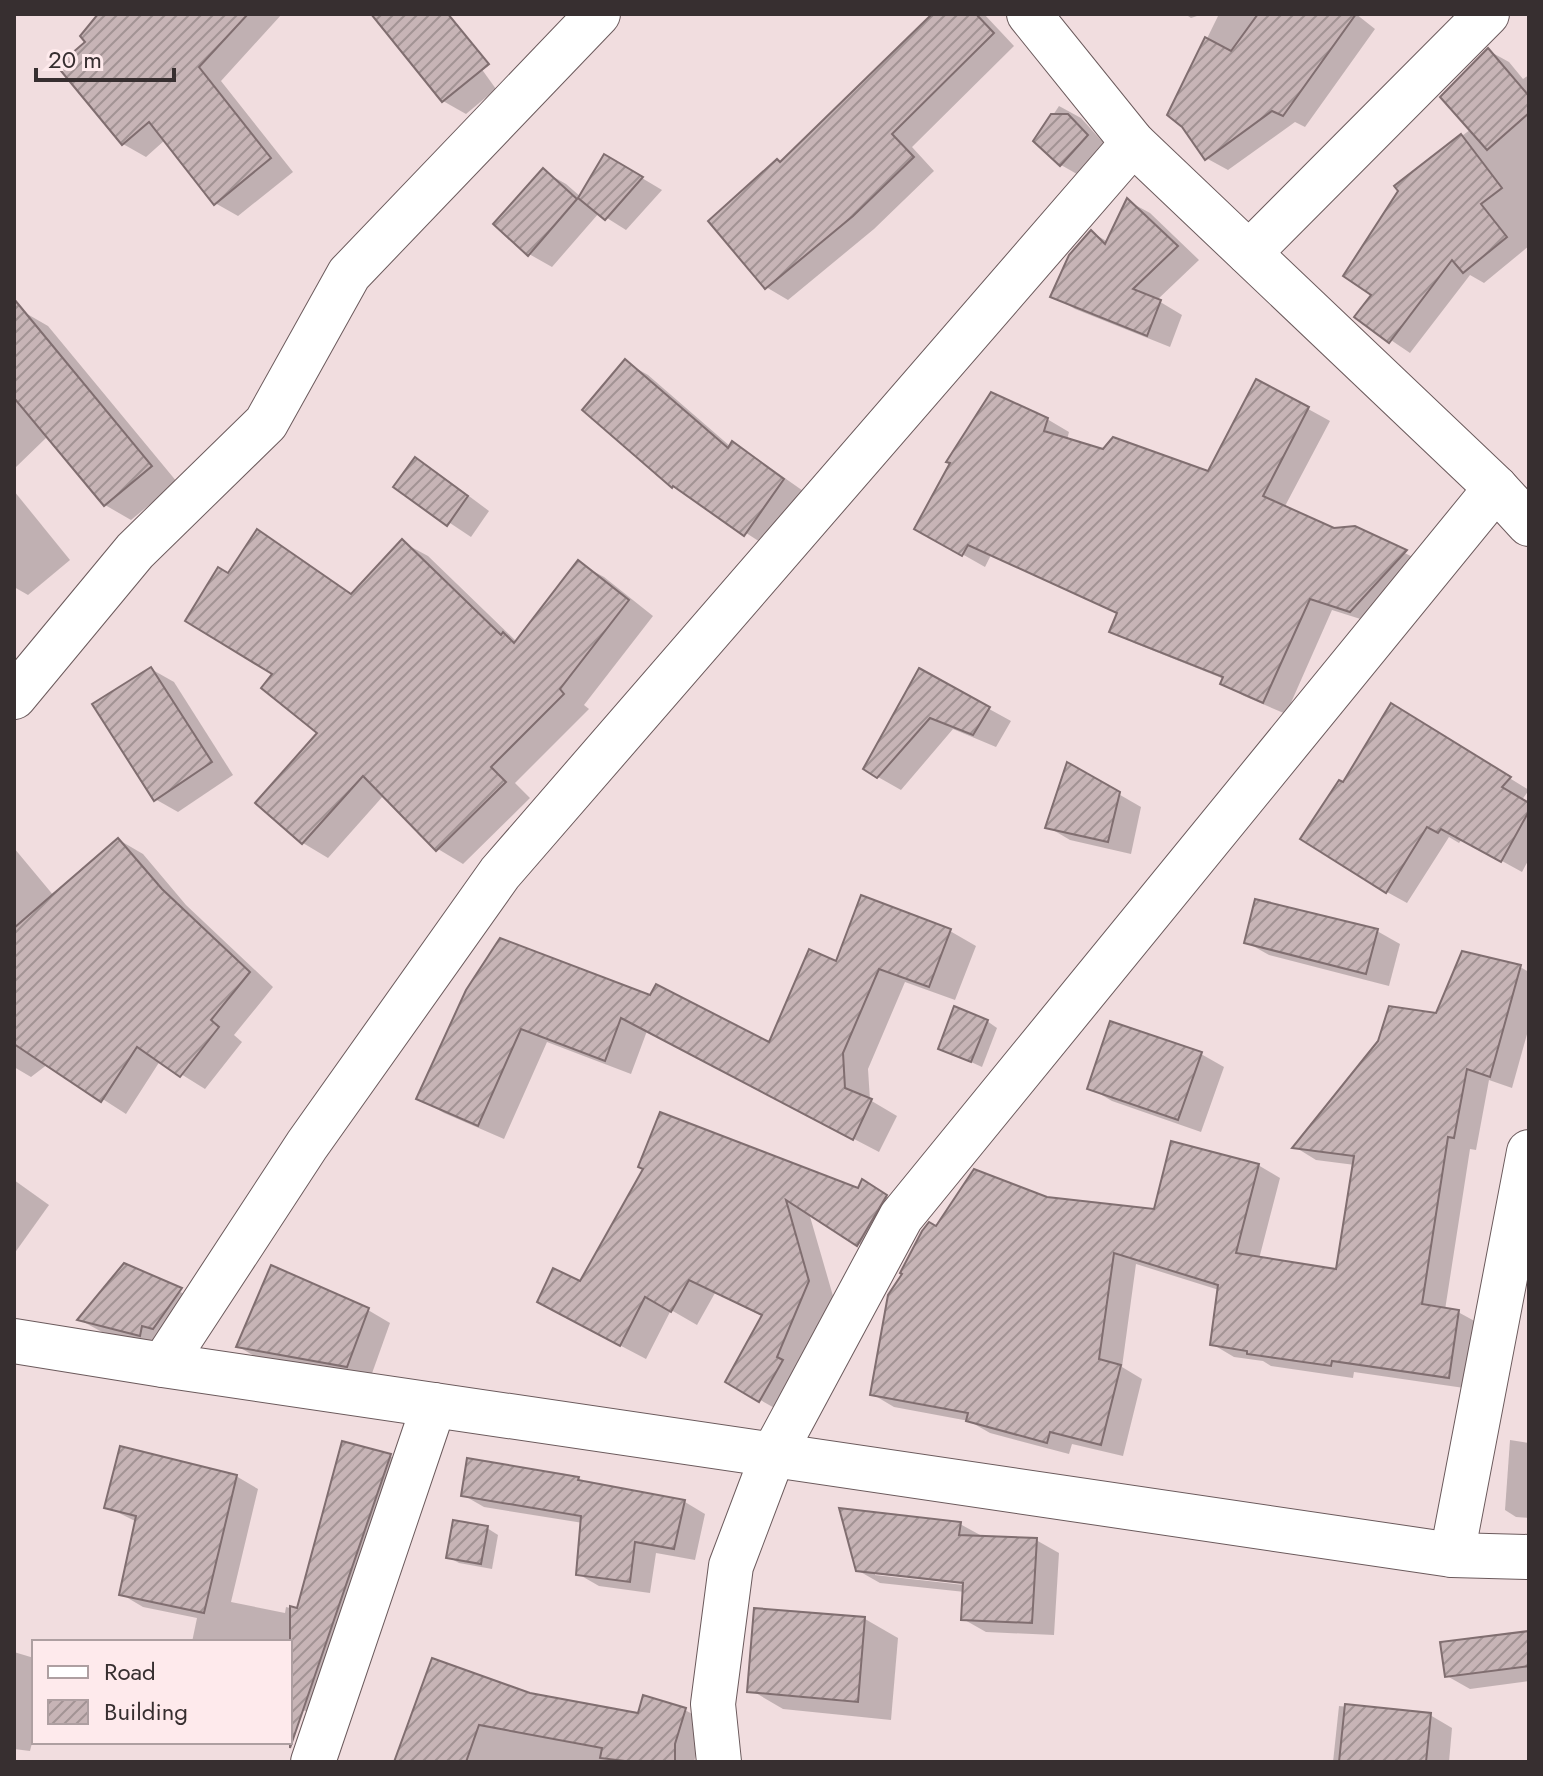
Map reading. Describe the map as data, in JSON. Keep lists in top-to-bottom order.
{
  "legend": ["Road", "Building"],
  "scale_bar": "20 m"
}
